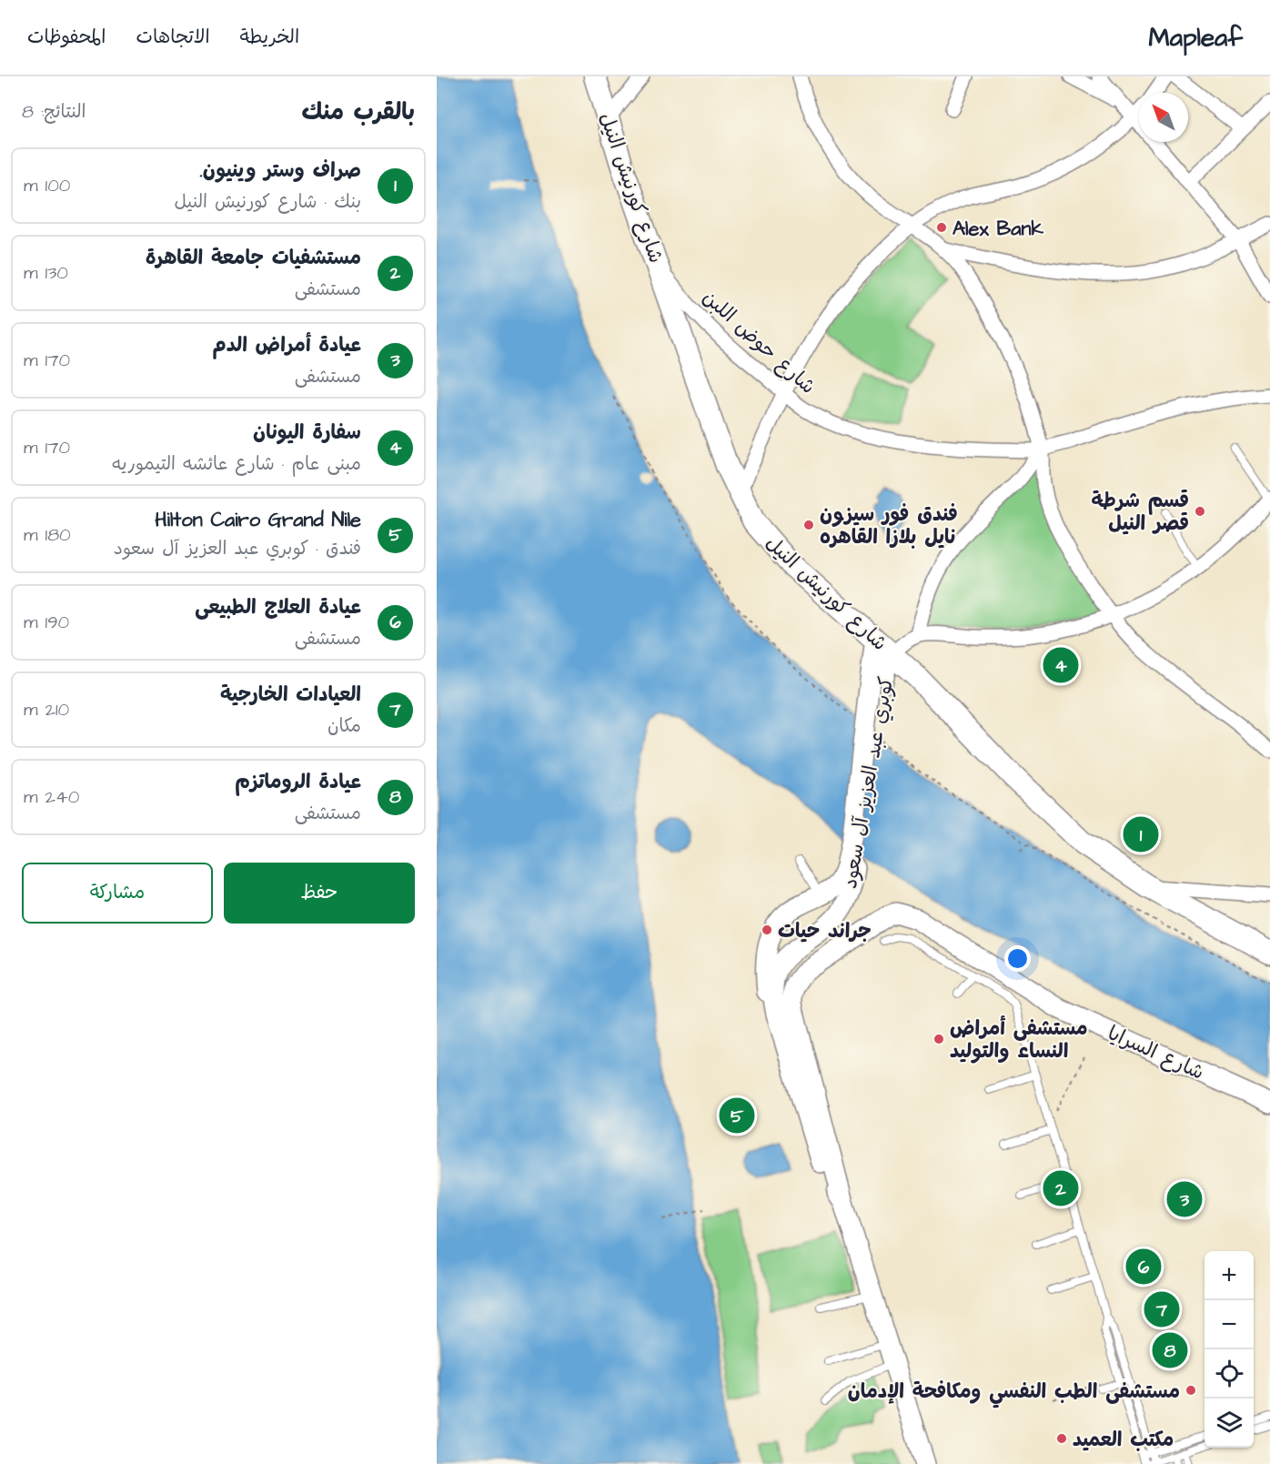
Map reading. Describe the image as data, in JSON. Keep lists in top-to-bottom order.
{
  "streets": {
    "highway": ["شارع كورنيش النيل"],
    "main road": ["كوبري عبد العزيز آل سعود", "شارع السرايا"],
    "street": ["شارع حوض اللبن"]
  },
  "crossings": [
    ["شارع كورنيش النيل", "شارع حوض اللبن"],
    ["شارع كورنيش النيل", "كوبري عبد العزيز آل سعود"]
  ],
  "places": [
    "Alex Bank",
    "قسم شرطة قصر النيل",
    "فندق فور سيزون نايل بلازا القاهره",
    "جراند حيات",
    "مستشفى أمراض النساء والتوليد",
    "مستشفى الطب النفسي ومكافحة الإدمان",
    "مكتب العميد"
  ],
  "north": "top left",
  "page": {
    "header": "Mapleaf",
    "nav": ["الخريطة", "الاتجاهات", "المحفوظات"],
    "heading": ["بالقرب منك", "النتائج: 8"],
    "list": [
      {
        "mark": "1",
        "name": "صراف وستر وينيون.",
        "note": "بنك · شارع كورنيش النيل",
        "value": "100 m"
      },
      {
        "mark": "2",
        "name": "مستشفيات جامعة القاهرة",
        "note": "مستشفى",
        "value": "130 m"
      },
      {
        "mark": "3",
        "name": "عيادة أمراض الدم",
        "note": "مستشفى",
        "value": "170 m"
      },
      {
        "mark": "4",
        "name": "سفارة اليونان",
        "note": "مبنى عام · شارع عائشه التيموريه",
        "value": "170 m"
      },
      {
        "mark": "5",
        "name": "Hilton Cairo Grand Nile",
        "note": "فندق · كوبري عبد العزيز آل سعود",
        "value": "180 m"
      },
      {
        "mark": "6",
        "name": "عيادة العلاج الطبيعى",
        "note": "مستشفى",
        "value": "190 m"
      },
      {
        "mark": "7",
        "name": "العيادات الخارجية",
        "note": "مكان",
        "value": "210 m"
      },
      {
        "mark": "8",
        "name": "عيادة الروماتزم",
        "note": "مستشفى",
        "value": "240 m"
      }
    ],
    "pins": [
      "4",
      "1",
      "5",
      "2",
      "3",
      "6",
      "7",
      "8"
    ],
    "buttons": ["حفظ", "مشاركة"],
    "map_buttons": ["+", "−"]
  }
}
